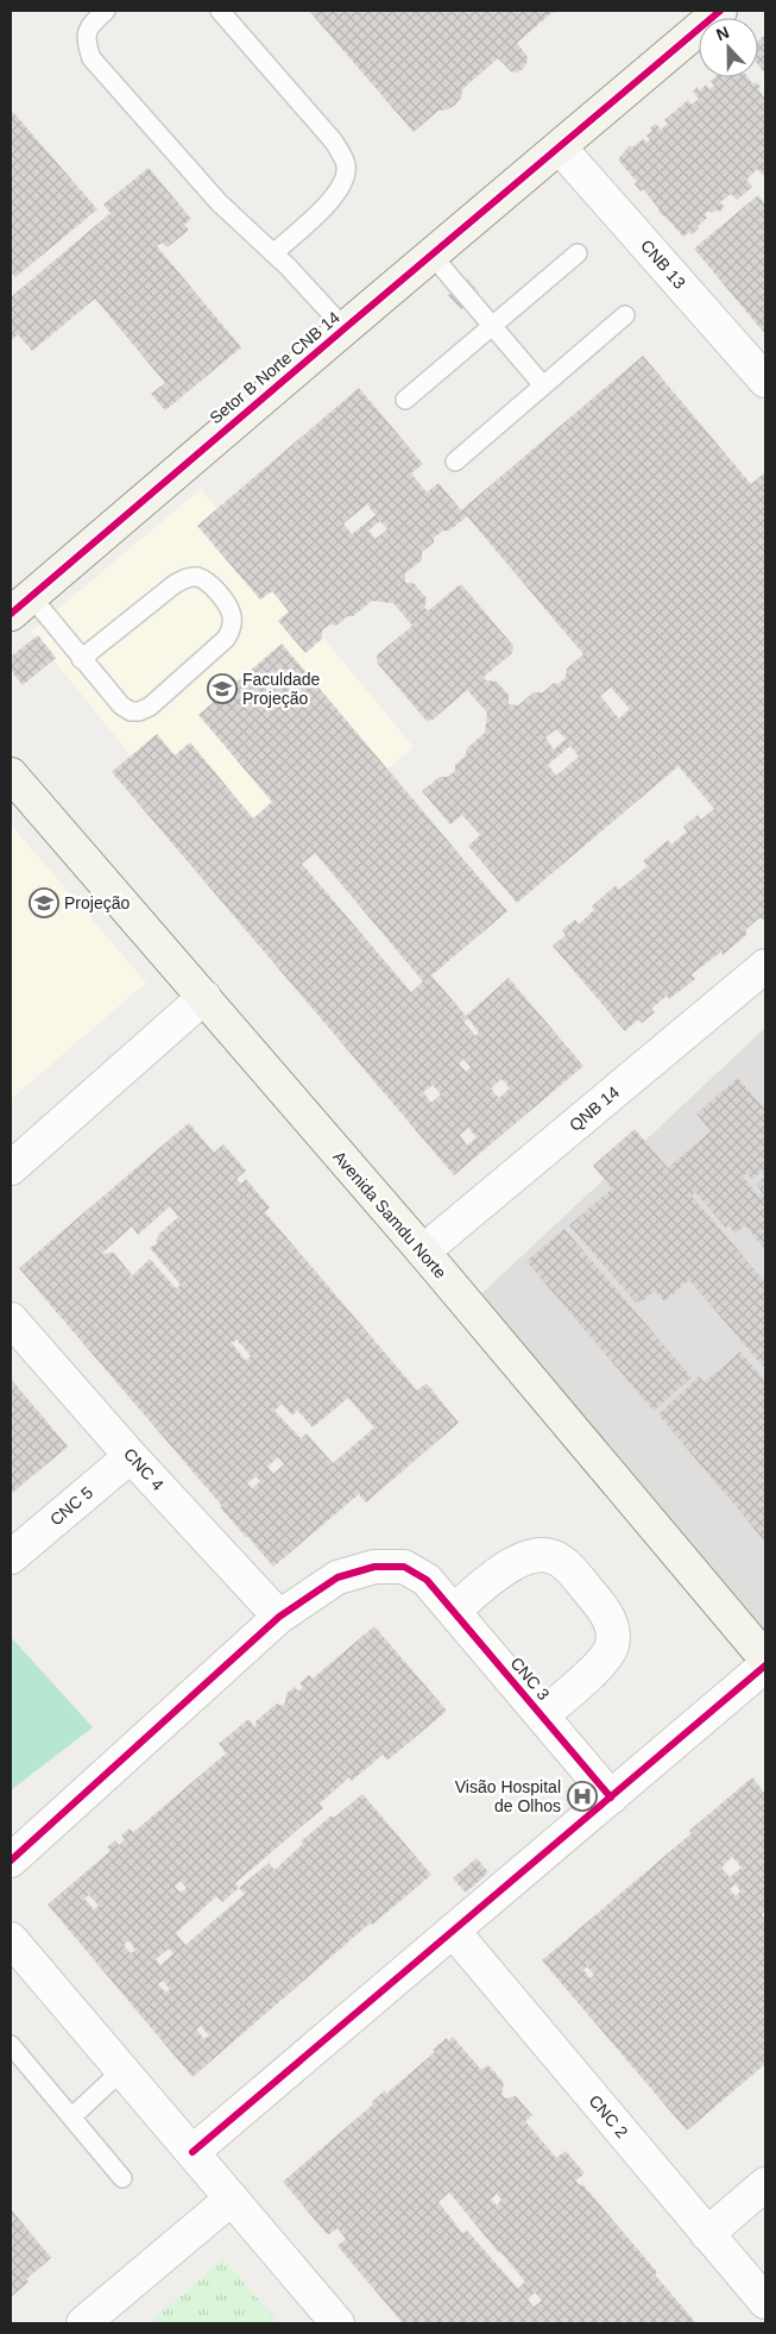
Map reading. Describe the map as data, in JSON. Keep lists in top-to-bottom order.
{
  "streets": {
    "main road": ["Setor B Norte CNB 14", "Avenida Samdu Norte"],
    "street": [
      "CNB 13",
      "QNB 14",
      "CNC 4",
      "CNC 5",
      "CNC 3",
      "CNC 2"
    ]
  },
  "crossings": [
    ["CNB 13", "Setor B Norte CNB 14"],
    ["QNB 14", "Avenida Samdu Norte"],
    ["CNC 4", "CNC 5"],
    ["CNC 4", "CNC 3"]
  ],
  "places": {
    "school or university": ["Faculdade Projeção", "Projeção"],
    "hospital": ["Visão Hospital de Olhos"]
  },
  "north": "top"
}
